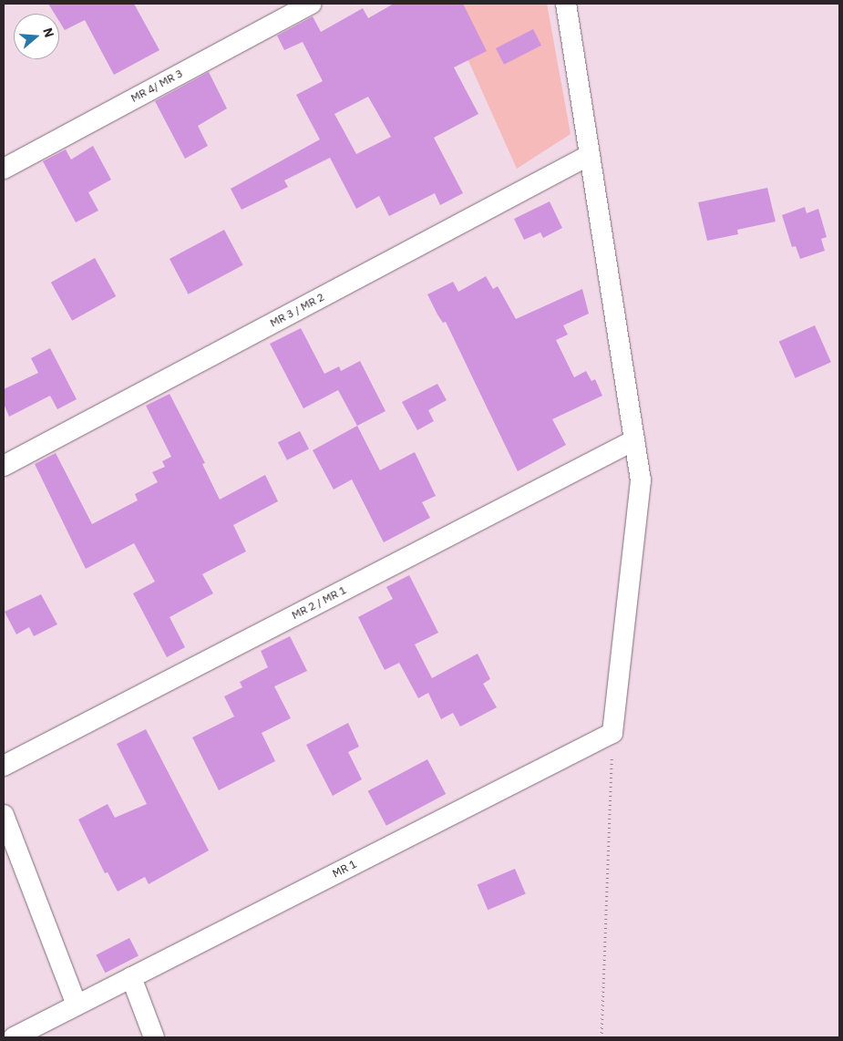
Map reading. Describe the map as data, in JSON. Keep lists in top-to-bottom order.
{
  "streets": {
    "street": [
      "MR 4/ MR 3",
      "MR 3 / MR 2",
      "MR 2 / MR 1",
      "MR 1"
    ]
  },
  "north": "right"
}
